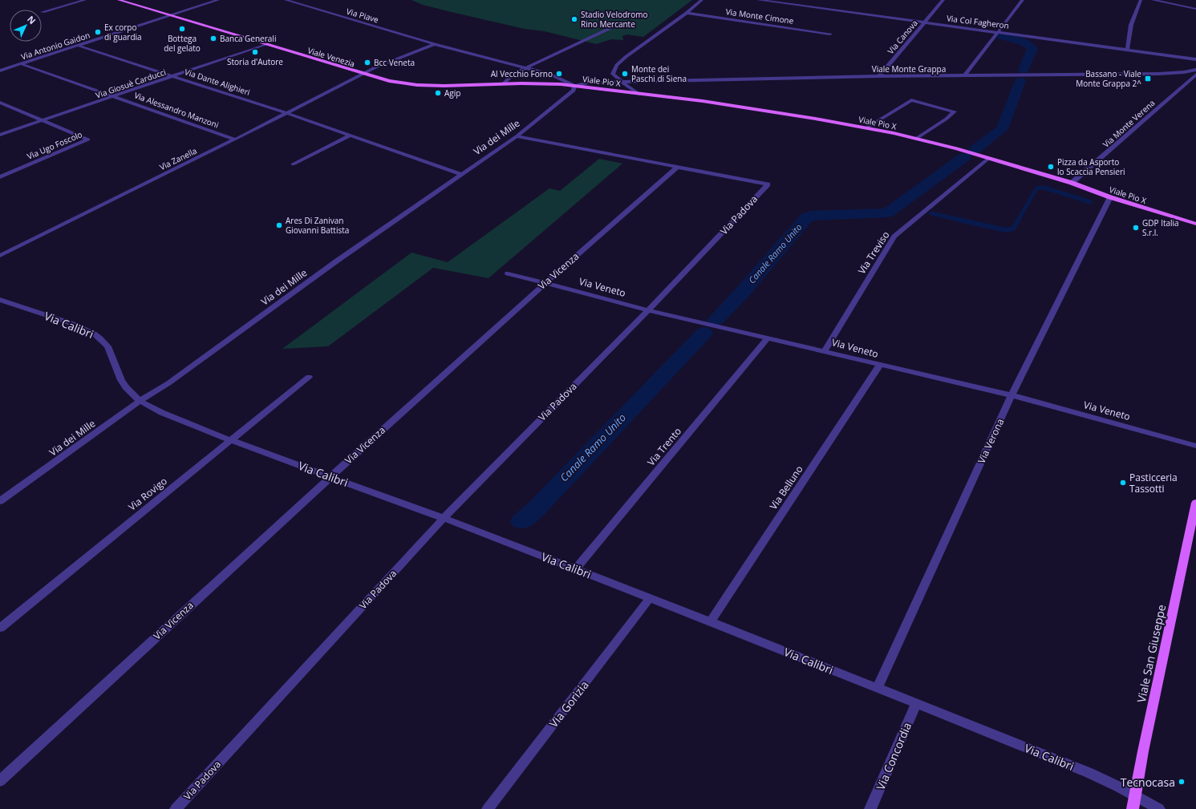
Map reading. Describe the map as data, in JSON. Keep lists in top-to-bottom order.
{
  "streets": {
    "main road": ["Viale Venezia", "Viale Pio X", "Viale San Giuseppe"],
    "street": [
      "Via Piave",
      "Via Monte Cimone",
      "Via Col Fagheron",
      "Via Canova",
      "Via Antonio Gaidon",
      "Viale Monte Grappa",
      "Via Dante Alighieri",
      "Via Giosuè Carducci",
      "Via Alessandro Manzoni",
      "Via Monte Verena",
      "Via dei Mille",
      "Via Ugo Foscolo",
      "Via Zanella",
      "Via Padova",
      "Via Treviso",
      "Via Vicenza",
      "Via Veneto",
      "Via Calibri",
      "Via Verona",
      "Via Trento",
      "Via Belluno",
      "Via Rovigo",
      "Via Gorizia",
      "Via Concordia"
    ]
  },
  "crossings": [
    ["Via Piave", "Viale Monte Grappa"],
    ["Via Piave", "Viale Pio X"],
    ["Via Piave", "Via dei Mille"],
    ["Via Col Fagheron", "Via Canova"],
    ["Via Canova", "Viale Monte Grappa"],
    ["Via Antonio Gaidon", "Viale Venezia"],
    ["Via Antonio Gaidon", "Via Dante Alighieri"],
    ["Via Antonio Gaidon", "Via Alessandro Manzoni"],
    ["Viale Venezia", "Viale Pio X"],
    ["Viale Venezia", "Via Giosuè Carducci"],
    ["Viale Venezia", "Via Zanella"],
    ["Viale Monte Grappa", "Viale Pio X"],
    ["Viale Monte Grappa", "Via dei Mille"],
    ["Viale Pio X", "Via Monte Verena"],
    ["Viale Pio X", "Via dei Mille"],
    ["Viale Pio X", "Via Treviso"],
    ["Viale Pio X", "Via Verona"],
    ["Via Dante Alighieri", "Via Giosuè Carducci"],
    ["Via Dante Alighieri", "Via dei Mille"],
    ["Via Dante Alighieri", "Via Zanella"],
    ["Via Giosuè Carducci", "Via Alessandro Manzoni"],
    ["Via Giosuè Carducci", "Via Ugo Foscolo"],
    ["Via Alessandro Manzoni", "Via Zanella"],
    ["Via dei Mille", "Via Padova"],
    ["Via dei Mille", "Via Calibri"],
    ["Via Padova", "Via Vicenza"],
    ["Via Padova", "Via Veneto"],
    ["Via Padova", "Via Calibri"],
    ["Via Treviso", "Via Veneto"],
    ["Via Vicenza", "Via Veneto"],
    ["Via Vicenza", "Via Calibri"],
    ["Via Veneto", "Via Verona"],
    ["Via Veneto", "Via Trento"],
    ["Via Veneto", "Via Belluno"],
    ["Via Calibri", "Via Verona"],
    ["Via Calibri", "Via Trento"],
    ["Via Calibri", "Via Belluno"],
    ["Via Calibri", "Via Rovigo"],
    ["Via Calibri", "Viale San Giuseppe"],
    ["Via Calibri", "Via Gorizia"],
    ["Via Calibri", "Via Concordia"]
  ],
  "water": ["Canale Ramo Unito"],
  "places": {
    "other": [
      "Stadio Velodromo Rino Mercante",
      "Bottega del gelato",
      "Ex corpo di guardia",
      "Banca Generali",
      "Storia d'Autore",
      "Bcc Veneta",
      "Al Vecchio Forno",
      "Monte dei Paschi di Siena",
      "Agip",
      "Pizza da Asporto lo Scaccia Pensieri",
      "Ares Di Zanivan Giovanni Battista",
      "GDP Italia S.r.l.",
      "Pasticceria Tassotti",
      "Tecnocasa"
    ],
    "transit": ["Bassano - Viale Monte Grappa 2^"]
  },
  "north": "top right"
}
